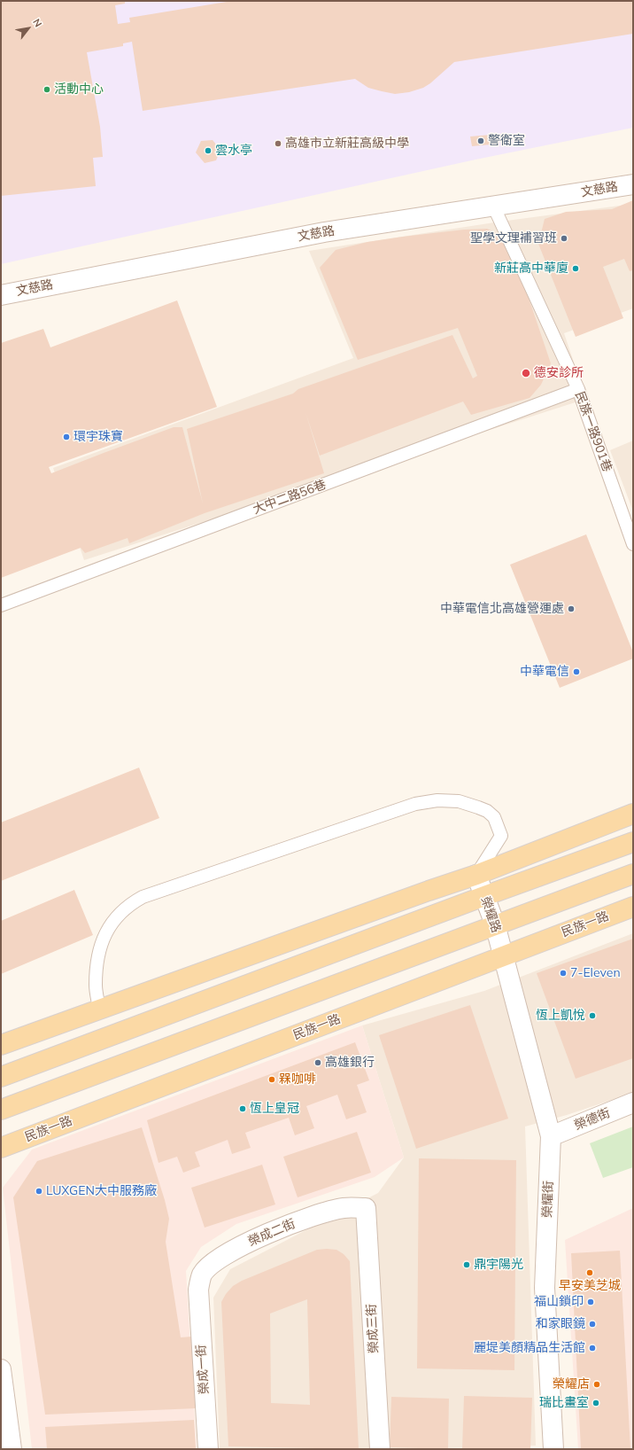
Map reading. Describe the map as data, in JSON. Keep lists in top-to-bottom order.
{
  "streets": {
    "main road": ["民族一路"],
    "street": [
      "文慈路",
      "榮耀路",
      "榮德街",
      "榮耀街",
      "榮成二街",
      "榮成三街",
      "榮成一街"
    ],
    "lane": ["民族一路901巷", "大中二路56巷"]
  },
  "crossings": [
    ["文慈路", "民族一路901巷"],
    ["民族一路901巷", "大中二路56巷"],
    ["榮耀路", "民族一路"],
    ["榮耀路", "榮耀街"],
    ["民族一路", "榮耀街"],
    ["榮德街", "榮耀街"],
    ["榮成二街", "榮成三街"],
    ["榮成二街", "榮成一街"]
  ],
  "places": [
    "活動中心",
    "警衛室",
    "高雄市立新莊高級中學",
    "雲水亭",
    "聖學文理補習班",
    "新莊高中華廈",
    "德安診所",
    "環宇珠寶",
    "中華電信北高雄營運處",
    "中華電信",
    "7-Eleven",
    "恆上凱悅",
    "高雄銀行",
    "槑咖啡",
    "恆上皇冠",
    "LUXGEN大中服務廠",
    "鼎宇陽光",
    "早安美芝城",
    "福山鎖印",
    "和家眼鏡",
    "麗堤美顏精品生活館",
    "榮耀店",
    "瑞比畫室"
  ],
  "north": "top right"
}
